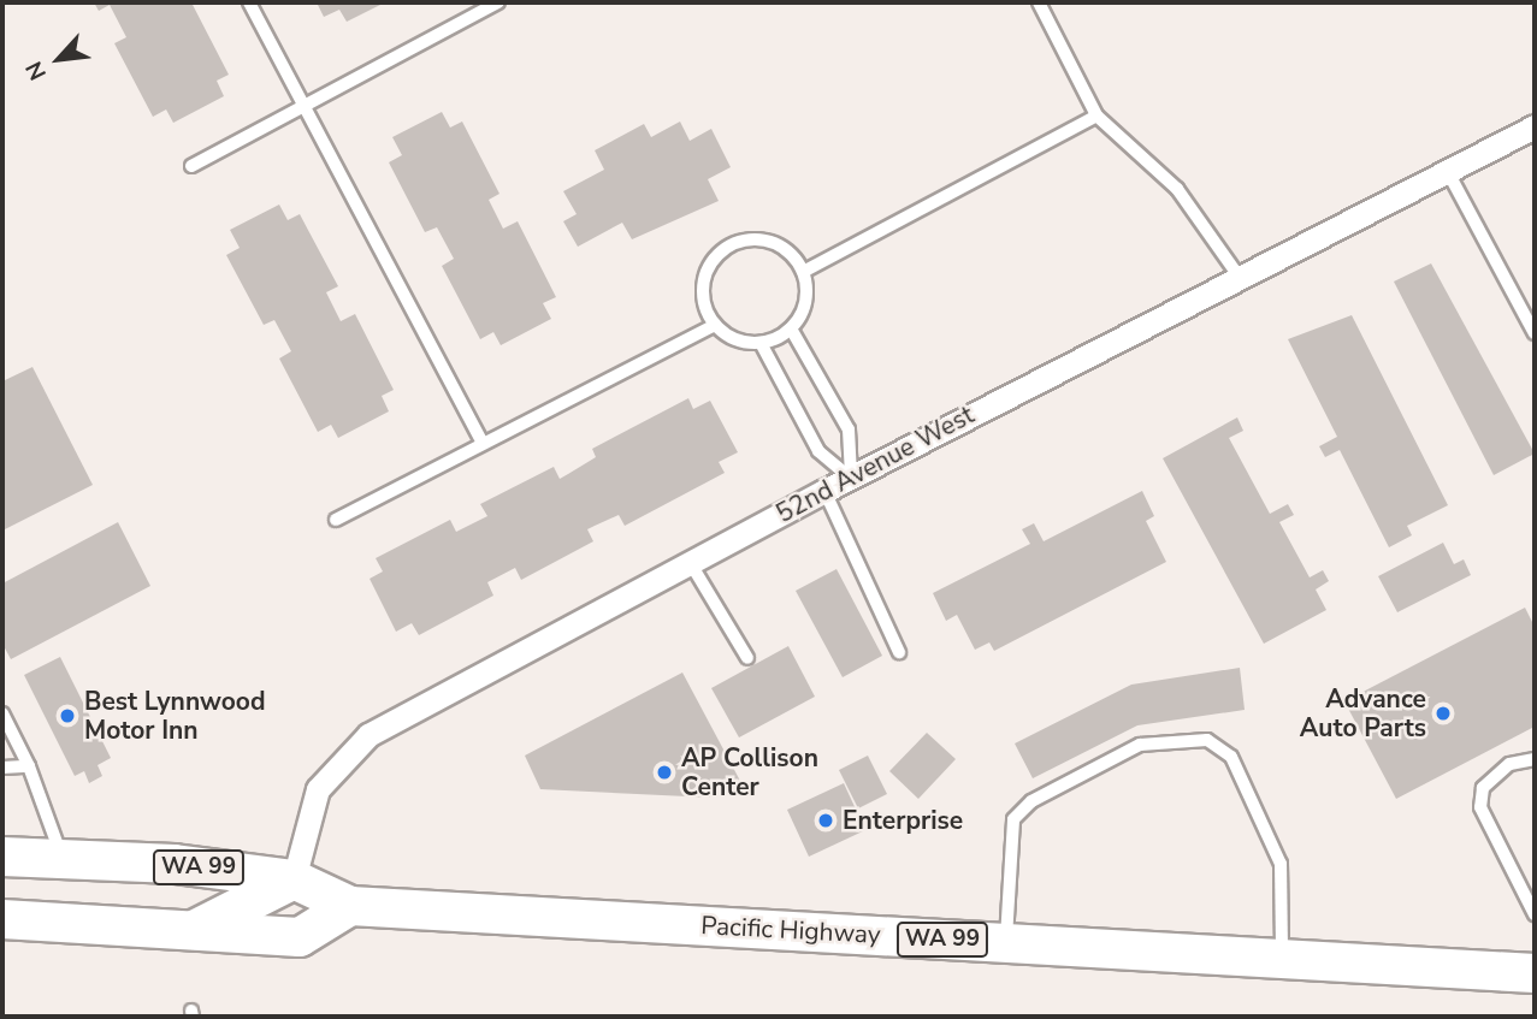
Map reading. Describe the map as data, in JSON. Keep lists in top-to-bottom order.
{
  "streets": {
    "highway": ["WA 99", "Pacific Highway"],
    "street": ["52nd Avenue West"]
  },
  "crossings": [
    ["52nd Avenue West", "Pacific Highway"]
  ],
  "places": [
    "Advance Auto Parts",
    "Best Lynnwood Motor Inn",
    "AP Collison Center",
    "Enterprise"
  ],
  "north": "bottom left"
}
